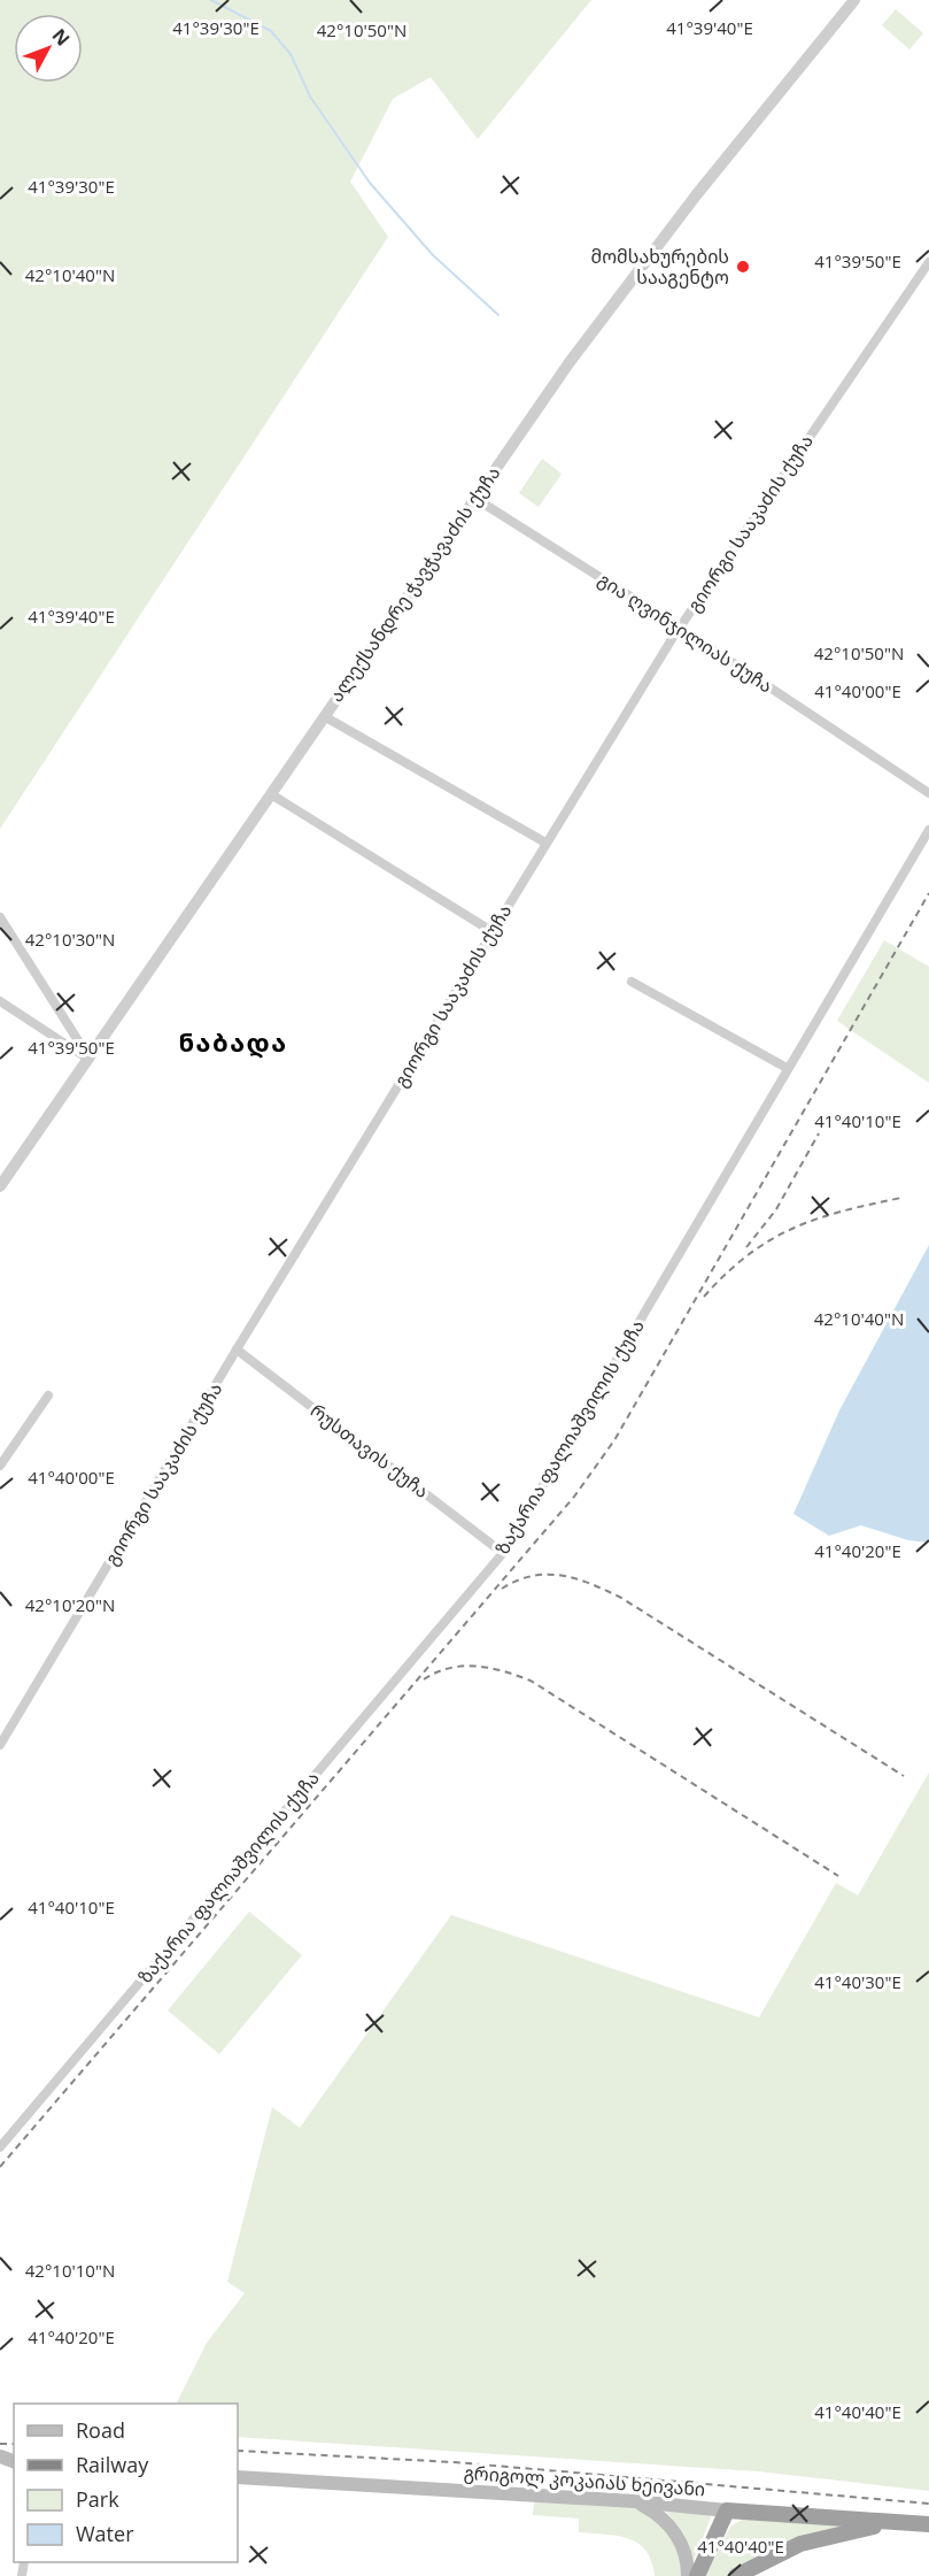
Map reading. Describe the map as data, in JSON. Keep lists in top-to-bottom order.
{
  "streets": {
    "highway": ["გრიგოლ კოკაიას ხეივანი"],
    "street": [
      "გიორგი სააკაძის ქუჩა",
      "ალექსანდრე ჭავჭავაძის ქუჩა",
      "გია ღვინჯილიას ქუჩა",
      "ზაქარია ფალიაშვილის ქუჩა",
      "რუსთავის ქუჩა"
    ]
  },
  "crossings": [
    ["გიორგი სააკაძის ქუჩა", "გია ღვინჯილიას ქუჩა"],
    ["გიორგი სააკაძის ქუჩა", "რუსთავის ქუჩა"],
    ["ალექსანდრე ჭავჭავაძის ქუჩა", "გია ღვინჯილიას ქუჩა"],
    ["ზაქარია ფალიაშვილის ქუჩა", "რუსთავის ქუჩა"]
  ],
  "districts": ["ნაბადა"],
  "places": ["მომსახურების სააგენტო"],
  "legend": [
    "Road",
    "Railway",
    "Park",
    "Water"
  ],
  "north": "top right",
  "coordinates": [
    "41°39'30\"E",
    "41°39'40\"E",
    "42°10'50\"N",
    "41°39'50\"E",
    "42°10'40\"N",
    "41°40'00\"E",
    "42°10'30\"N",
    "41°40'10\"E",
    "41°40'20\"E",
    "42°10'20\"N",
    "41°40'30\"E",
    "42°10'10\"N",
    "41°40'40\"E"
  ]
}
